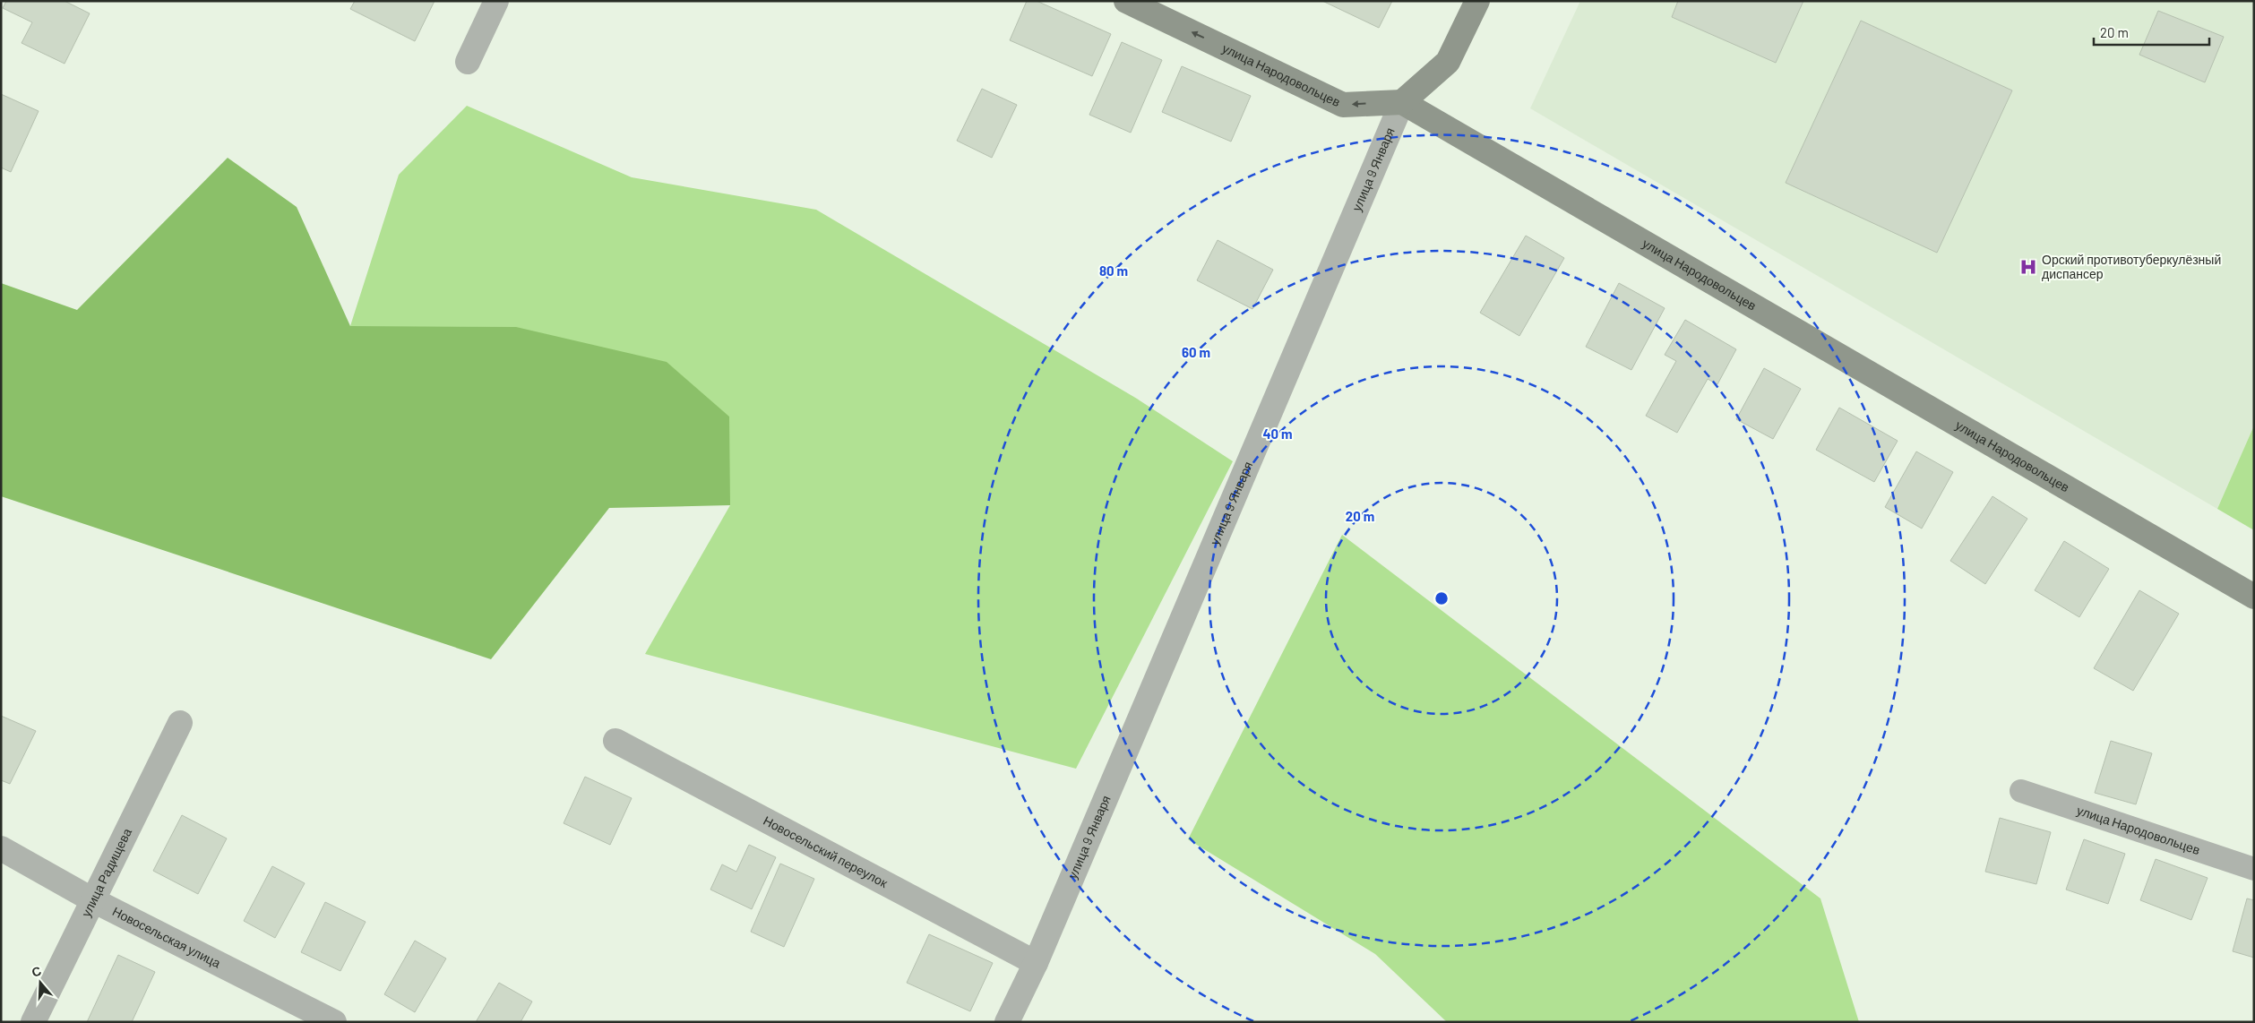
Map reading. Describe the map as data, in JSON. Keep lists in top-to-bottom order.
{
  "streets": {
    "main road": ["улица Народовольцев", "улица 9 Января"],
    "street": ["Новосельский переулок", "улица Радищева", "Новосельская улица"]
  },
  "crossings": [
    ["улица Народовольцев", "улица 9 Января"],
    ["улица 9 Января", "Новосельский переулок"],
    ["улица Радищева", "Новосельская улица"]
  ],
  "places": {
    "hospital": ["Орский противотуберкулёзный диспансер"]
  },
  "scale_bar": "20 m",
  "north": "top",
  "rings": [
    "80 m",
    "60 m",
    "40 m",
    "20 m"
  ]
}
